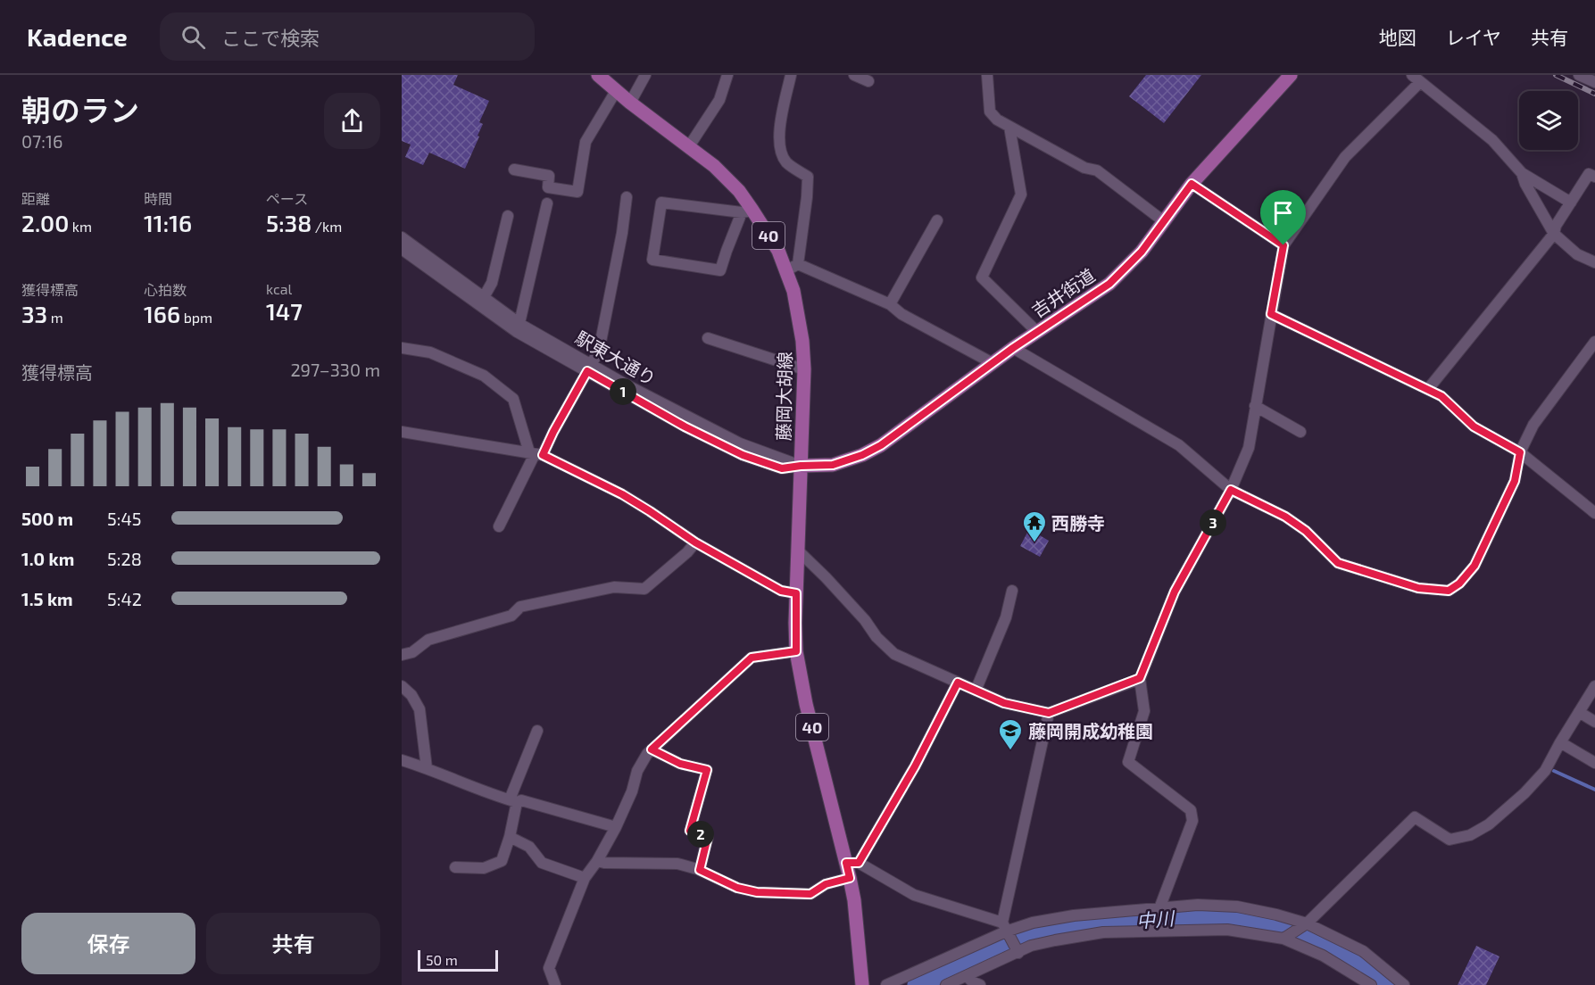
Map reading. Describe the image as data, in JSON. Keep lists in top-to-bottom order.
{
  "streets": {
    "main road": ["40", "吉井街道", "藤岡大胡線"],
    "street": ["駅東大通り"]
  },
  "crossings": [
    ["吉井街道", "藤岡大胡線"]
  ],
  "water": ["中川"],
  "places": {
    "temple": ["西勝寺"],
    "school or university": ["藤岡開成幼稚園"]
  },
  "scale_bar": "50 m",
  "page": {
    "header": "Kadence",
    "search": "ここで検索",
    "nav": ["地図", "レイヤ", "共有"],
    "heading": ["朝のラン", "07:16"],
    "stats": [
      ["距離", "2.00 km"],
      ["時間", "11:16"],
      ["ペース", "5:38 /km"],
      ["獲得標高", "33 m"],
      ["心拍数", "166 bpm"],
      ["kcal", "147"]
    ],
    "chart": ["獲得標高", "297–330 m"],
    "pins": ["1", "3", "2"],
    "list": [
      {
        "name": "500 m",
        "note": "5:45"
      },
      {
        "name": "1.0 km",
        "note": "5:28"
      },
      {
        "name": "1.5 km",
        "note": "5:42"
      }
    ],
    "buttons": ["保存", "共有"],
    "scale": "50 m"
  }
}
